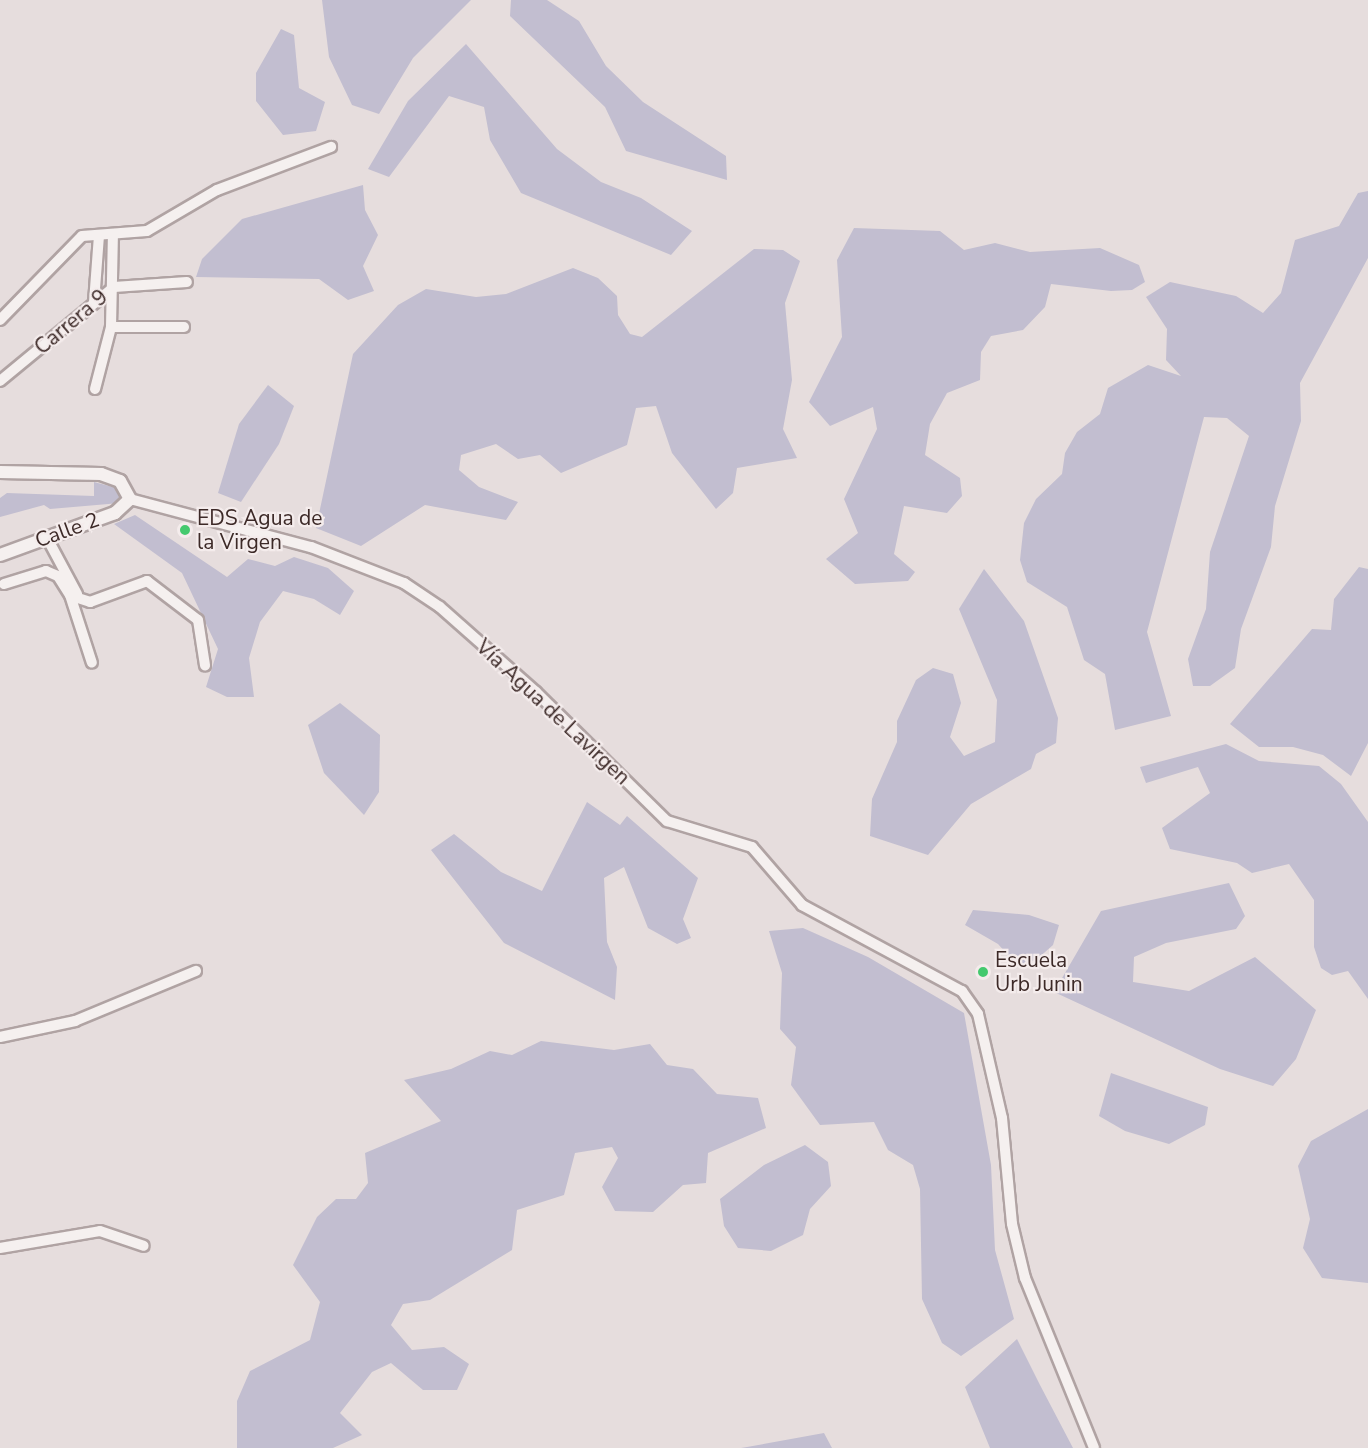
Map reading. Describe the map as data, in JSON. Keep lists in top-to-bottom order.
{
  "streets": {
    "street": ["Carrera 9", "Calle 2", "Vía Agua de Lavirgen"]
  },
  "crossings": [
    ["Calle 2", "Vía Agua de Lavirgen"]
  ],
  "places": ["EDS Agua de la Virgen", "Escuela Urb Junin"]
}
